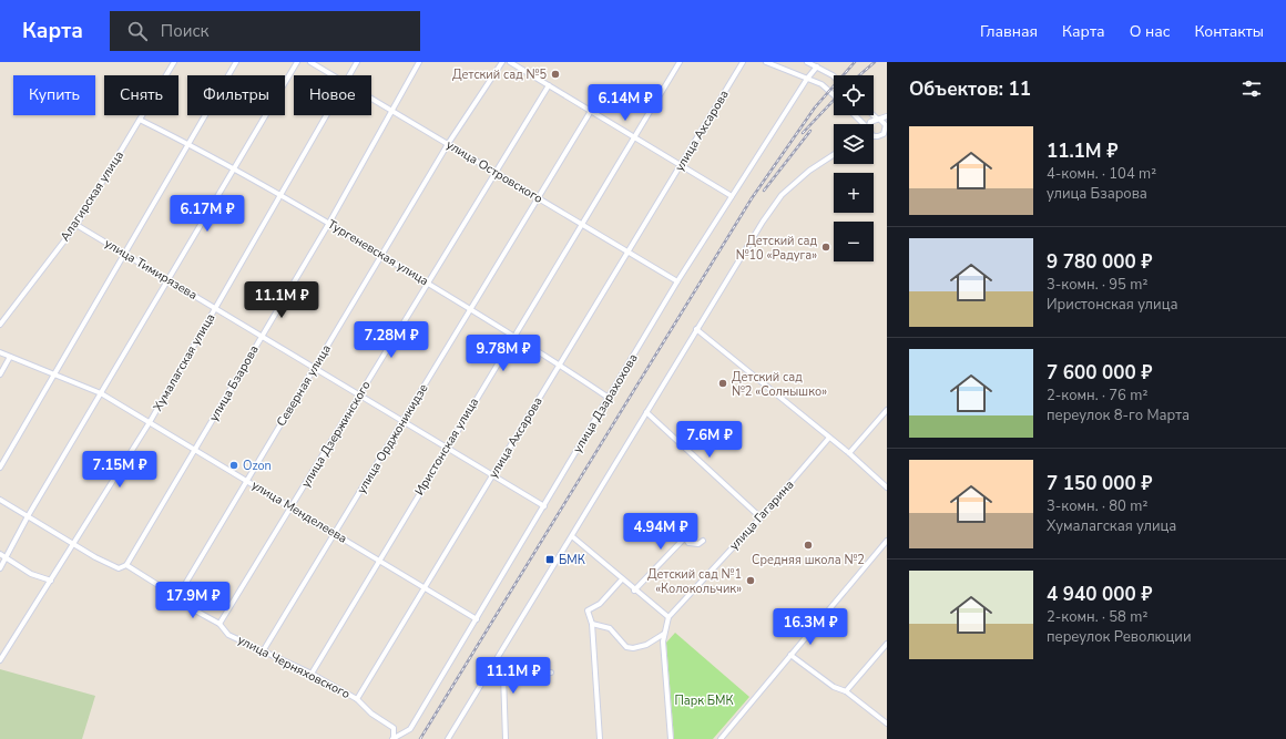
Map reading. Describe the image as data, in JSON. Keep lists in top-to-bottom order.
{
  "streets": {
    "street": [
      "улица Ахсарова",
      "улица Островского",
      "Алагирская улица",
      "Тургеневская улица",
      "улица Тимирязева",
      "Хумалагская улица",
      "улица Бзарова",
      "Северная улица",
      "улица Дзарахохова",
      "улица Дзержинского",
      "улица Орджоникидзе",
      "Иристонская улица",
      "улица Менделеева",
      "улица Гагарина",
      "улица Черняховского"
    ]
  },
  "crossings": [
    ["улица Ахсарова", "улица Островского"],
    ["улица Ахсарова", "Тургеневская улица"],
    ["улица Ахсарова", "улица Тимирязева"],
    ["улица Ахсарова", "улица Менделеева"],
    ["улица Ахсарова", "улица Черняховского"],
    ["улица Островского", "улица Бзарова"],
    ["улица Островского", "Северная улица"],
    ["улица Островского", "улица Дзарахохова"],
    ["улица Островского", "улица Дзержинского"],
    ["улица Островского", "улица Орджоникидзе"],
    ["улица Островского", "Иристонская улица"],
    ["Алагирская улица", "Тургеневская улица"],
    ["Алагирская улица", "улица Тимирязева"],
    ["Тургеневская улица", "Хумалагская улица"],
    ["Тургеневская улица", "улица Бзарова"],
    ["Тургеневская улица", "Северная улица"],
    ["Тургеневская улица", "улица Дзарахохова"],
    ["Тургеневская улица", "улица Дзержинского"],
    ["Тургеневская улица", "улица Орджоникидзе"],
    ["Тургеневская улица", "Иристонская улица"],
    ["улица Тимирязева", "Хумалагская улица"],
    ["улица Тимирязева", "улица Бзарова"],
    ["улица Тимирязева", "Северная улица"],
    ["улица Тимирязева", "улица Дзарахохова"],
    ["улица Тимирязева", "улица Дзержинского"],
    ["улица Тимирязева", "улица Орджоникидзе"],
    ["улица Тимирязева", "Иристонская улица"],
    ["Хумалагская улица", "улица Менделеева"],
    ["Хумалагская улица", "улица Черняховского"],
    ["улица Бзарова", "улица Менделеева"],
    ["улица Бзарова", "улица Черняховского"],
    ["Северная улица", "улица Менделеева"],
    ["Северная улица", "улица Черняховского"],
    ["улица Дзарахохова", "улица Менделеева"],
    ["улица Дзарахохова", "улица Черняховского"],
    ["улица Дзержинского", "улица Менделеева"],
    ["улица Дзержинского", "улица Черняховского"],
    ["улица Орджоникидзе", "улица Менделеева"],
    ["улица Орджоникидзе", "улица Черняховского"],
    ["Иристонская улица", "улица Менделеева"],
    ["Иристонская улица", "улица Черняховского"]
  ],
  "parks": ["Парк БМК"],
  "places": {
    "other": [
      "Детский сад №5",
      "Детский сад №10 «Радуга»",
      "Детский сад №2 «Солнышко»",
      "Ozon",
      "Средняя школа №2",
      "Детский сад №1 «Колокольчик»"
    ],
    "transit": ["БМК"]
  },
  "page": {
    "header": "Карта",
    "search": "Поиск",
    "nav": [
      "Главная",
      "Карта",
      "О нас",
      "Контакты"
    ],
    "heading": "Объектов: 11",
    "map_buttons": ["+", "−"],
    "chip": [
      "Купить",
      "Снять",
      "Фильтры",
      "Новое"
    ],
    "price": [
      "6.14M ₽",
      "6.17M ₽",
      "11.1M ₽",
      "7.28M ₽",
      "9.78M ₽",
      "7.6M ₽",
      "7.15M ₽",
      "4.94M ₽",
      "17.9M ₽",
      "16.3M ₽",
      "11.1M ₽"
    ],
    "list": [
      {
        "name": "11.1M ₽",
        "note": "4-комн. · 104 m² · улица Бзарова"
      },
      {
        "name": "9 780 000 ₽",
        "note": "3-комн. · 95 m² · Иристонская улица"
      },
      {
        "name": "7 600 000 ₽",
        "note": "2-комн. · 76 m² · переулок 8-го Марта"
      },
      {
        "name": "7 150 000 ₽",
        "note": "3-комн. · 80 m² · Хумалагская улица"
      },
      {
        "name": "4 940 000 ₽",
        "note": "2-комн. · 58 m² · переулок Революции"
      }
    ]
  }
}
